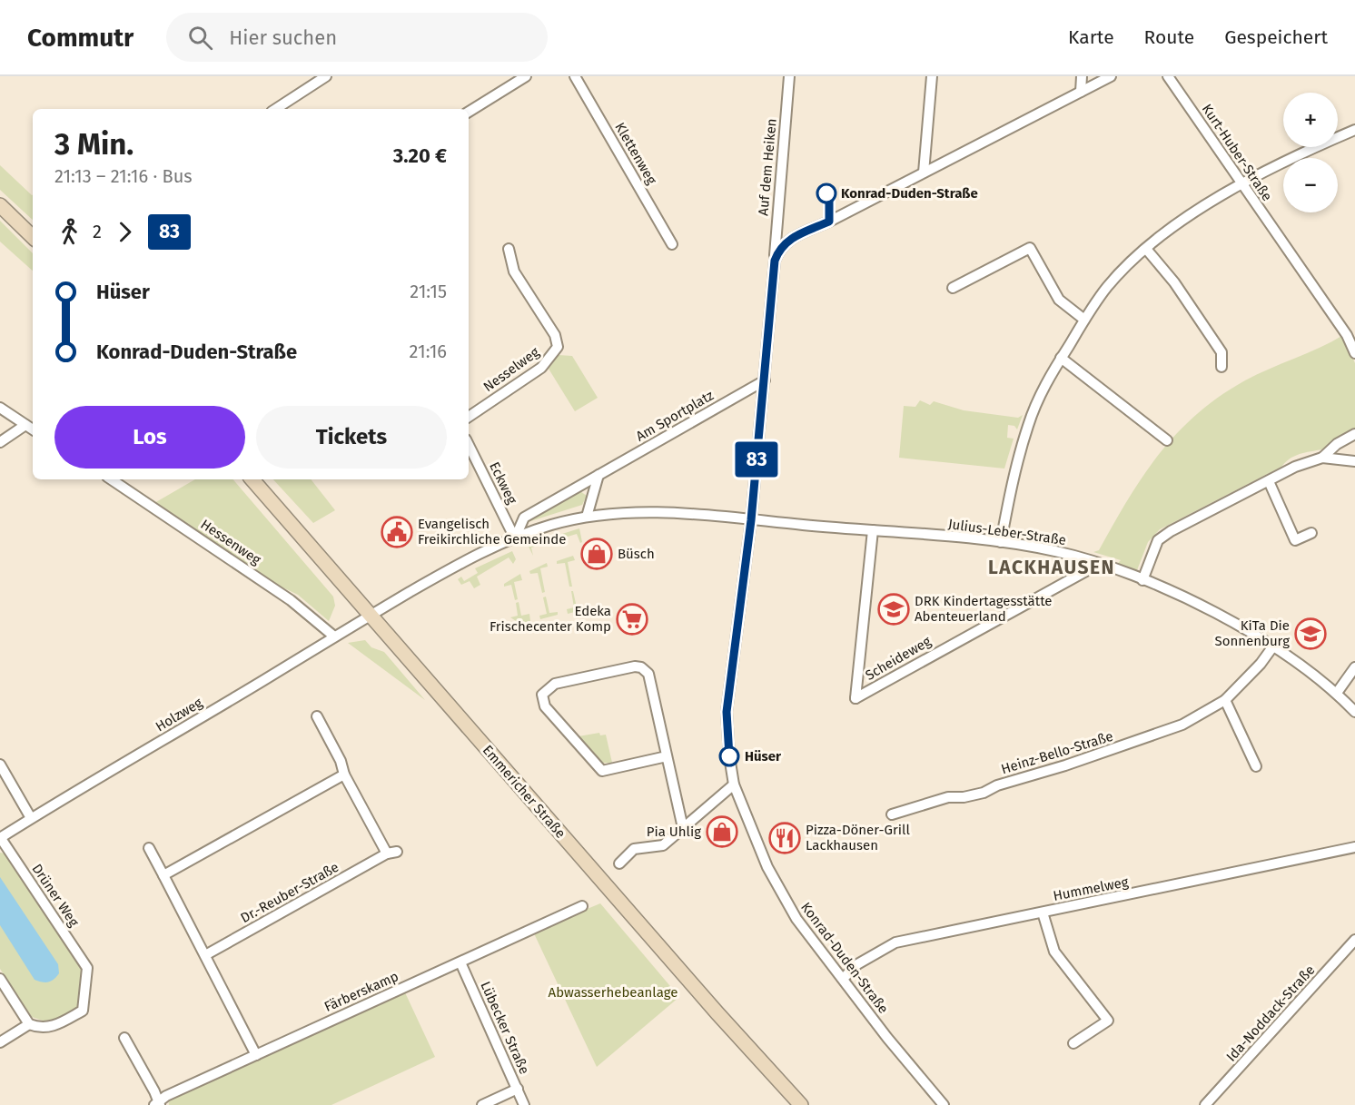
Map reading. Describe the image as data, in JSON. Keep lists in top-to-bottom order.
{
  "streets": {
    "main road": ["Emmericher Straße"],
    "street": [
      "Kurt-Huber-Straße",
      "Klettenweg",
      "Auf dem Heiken",
      "Nesselweg",
      "Am Sportplatz",
      "Eckweg",
      "Julius-Leber-Straße",
      "Hessenweg",
      "Scheideweg",
      "Holzweg",
      "Heinz-Bello-Straße",
      "Hummelweg",
      "Dr.-Reuber-Straße",
      "Drüner Weg",
      "Konrad-Duden-Straße",
      "Färberskamp",
      "Ida-Noddack-Straße",
      "Lübecker Straße"
    ]
  },
  "crossings": [
    ["Auf dem Heiken", "Konrad-Duden-Straße"],
    ["Am Sportplatz", "Eckweg"],
    ["Am Sportplatz", "Julius-Leber-Straße"],
    ["Am Sportplatz", "Konrad-Duden-Straße"],
    ["Eckweg", "Julius-Leber-Straße"],
    ["Julius-Leber-Straße", "Scheideweg"],
    ["Julius-Leber-Straße", "Holzweg"],
    ["Julius-Leber-Straße", "Heinz-Bello-Straße"],
    ["Julius-Leber-Straße", "Emmericher Straße"],
    ["Julius-Leber-Straße", "Konrad-Duden-Straße"],
    ["Hessenweg", "Holzweg"],
    ["Holzweg", "Emmericher Straße"],
    ["Holzweg", "Drüner Weg"],
    ["Hummelweg", "Konrad-Duden-Straße"],
    ["Färberskamp", "Lübecker Straße"]
  ],
  "districts": ["LACKHAUSEN"],
  "parks": ["Abwasserhebeanlage"],
  "places": {
    "other": ["Konrad-Duden-Straße", "Hüser"],
    "public building": ["Evangelisch Freikirchliche Gemeinde"],
    "shop": ["Büsch", "Pia Uhlig"],
    "school or university": ["DRK Kindertagesstätte Abenteuerland", "KiTa Die Sonnenburg"],
    "supermarket": ["Edeka Frischecenter Komp"],
    "restaurant": ["Pizza-Döner-Grill Lackhausen"]
  },
  "lines": ["bus line 83"],
  "page": {
    "header": "Commutr",
    "search": "Hier suchen",
    "nav": ["Karte", "Route", "Gespeichert"],
    "on_map": "83",
    "map_buttons": ["+", "−"],
    "heading": ["3 Min.", "21:13 – 21:16 · Bus", "3.20 €"],
    "legs": ["2", "83"],
    "list": [
      {
        "name": "Hüser",
        "value": "21:15"
      },
      {
        "name": "Konrad-Duden-Straße",
        "value": "21:16"
      }
    ],
    "buttons": ["Los", "Tickets"]
  }
}
